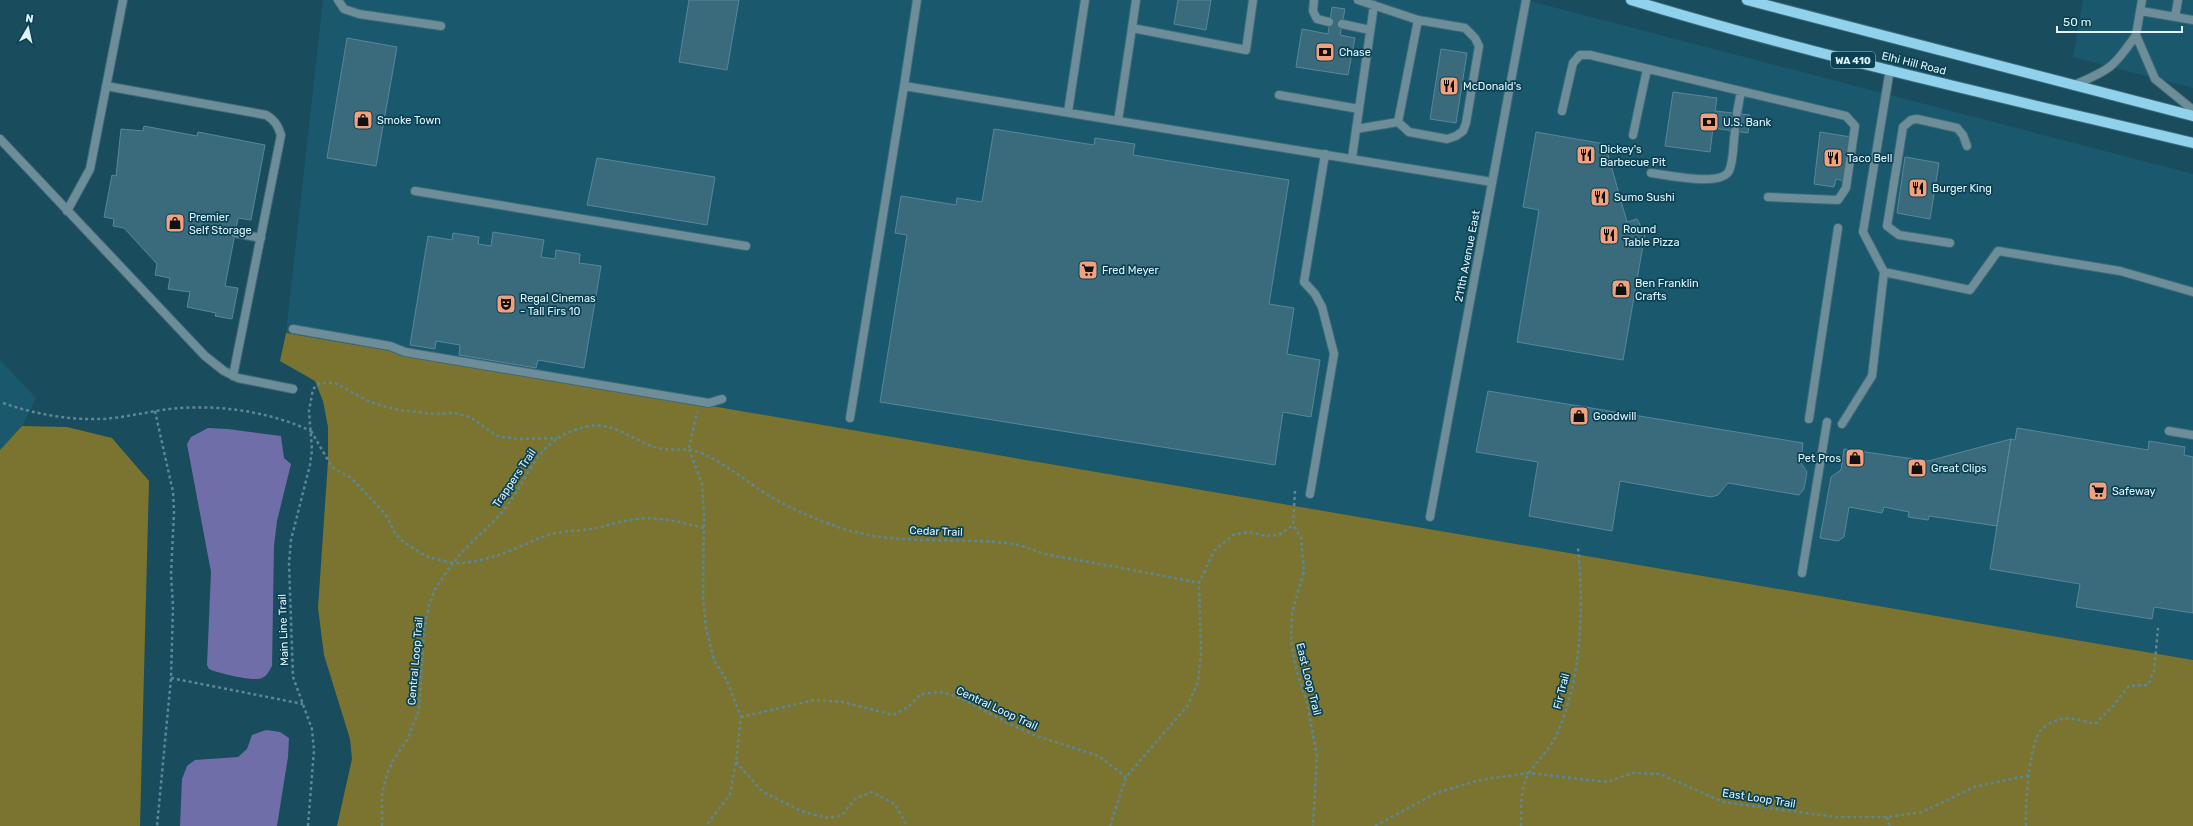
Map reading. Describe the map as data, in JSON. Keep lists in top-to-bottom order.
{
  "streets": {
    "main road": ["WA 410", "Elhi Hill Road"],
    "street": ["211th Avenue East"],
    "path": [
      "Trappers Trail",
      "Cedar Trail",
      "Main Line Trail",
      "Central Loop Trail",
      "East Loop Trail",
      "Fir Trail"
    ]
  },
  "crossings": [
    ["Trappers Trail", "Cedar Trail"],
    ["Trappers Trail", "Main Line Trail"],
    ["Trappers Trail", "Central Loop Trail"],
    ["East Loop Trail", "Fir Trail"]
  ],
  "places": {
    "bank": ["Chase", "U.S. Bank"],
    "restaurant": [
      "McDonald's",
      "Dickey's Barbecue Pit",
      "Taco Bell",
      "Burger King",
      "Sumo Sushi",
      "Round Table Pizza"
    ],
    "shop": [
      "Smoke Town",
      "Premier Self Storage",
      "Ben Franklin Crafts",
      "Goodwill",
      "Pet Pros",
      "Great Clips"
    ],
    "supermarket": ["Fred Meyer", "Safeway"],
    "theatre": ["Regal Cinemas - Tall Firs 10"]
  },
  "scale_bar": "50 m",
  "north": "top"
}
